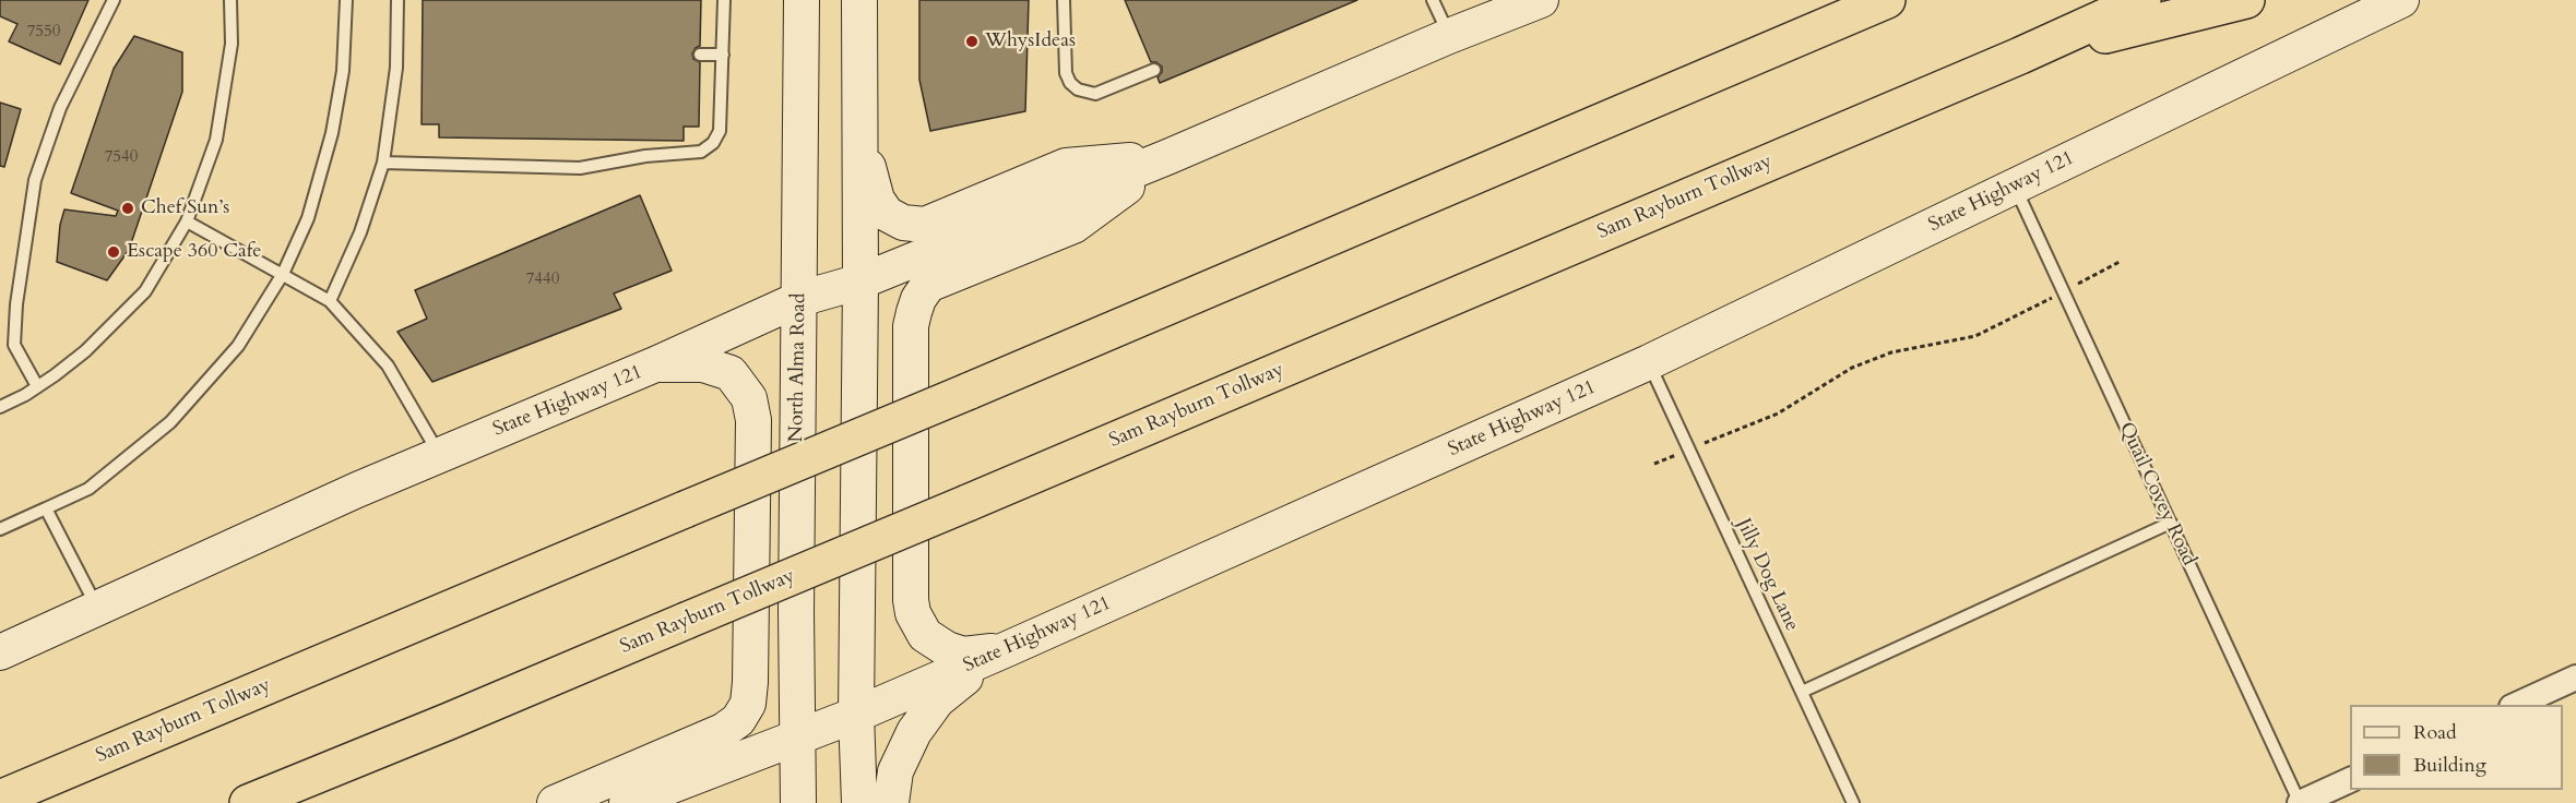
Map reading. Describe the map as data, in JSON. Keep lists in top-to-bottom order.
{
  "streets": {
    "highway": ["Sam Rayburn Tollway"],
    "main road": ["State Highway 121", "North Alma Road"],
    "lane": ["Quail Covey Road", "Jilly Dog Lane"]
  },
  "crossings": [
    ["State Highway 121", "North Alma Road"],
    ["State Highway 121", "Quail Covey Road"],
    ["State Highway 121", "Jilly Dog Lane"]
  ],
  "places": ["WhysIdeas", "Chef Sun’s", "Escape 360 Cafe"],
  "house_numbers": ["7550", "7540", "7440"],
  "legend": ["Road", "Building"]
}
